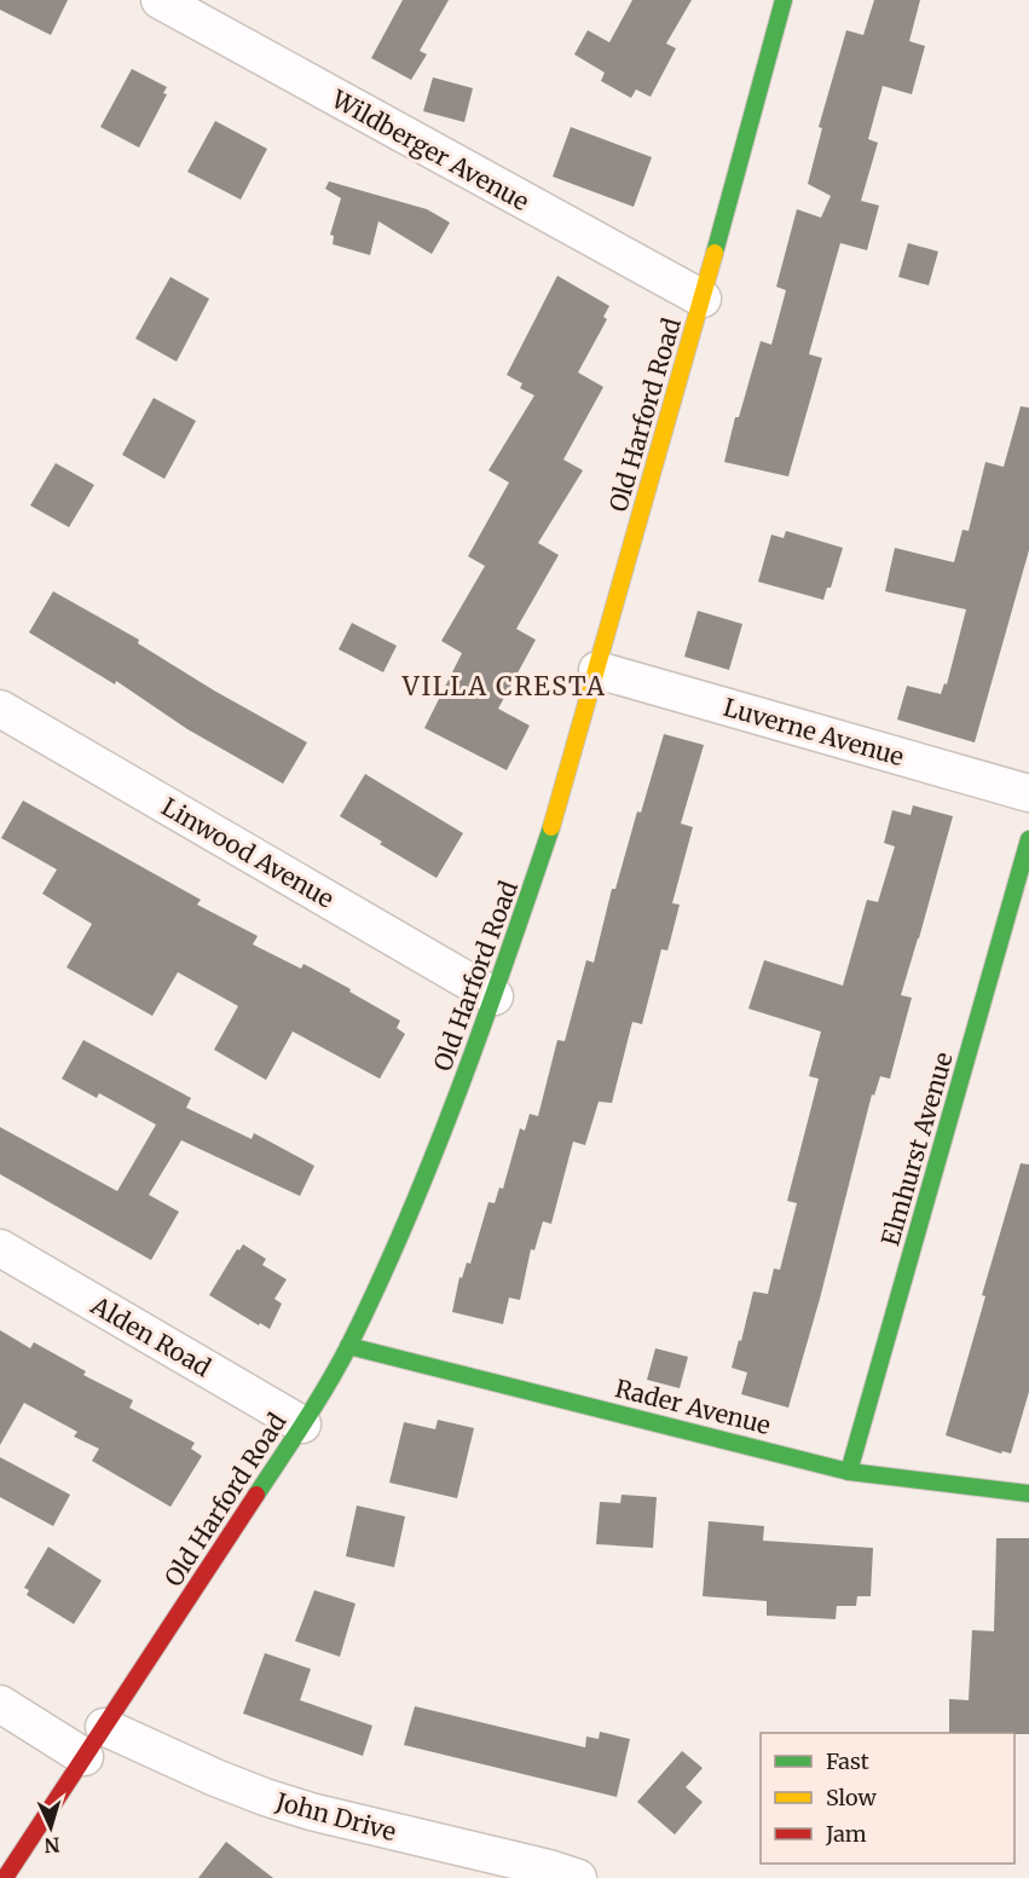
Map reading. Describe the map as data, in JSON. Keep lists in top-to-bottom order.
{
  "streets": {
    "street": [
      "Wildberger Avenue",
      "Old Harford Road",
      "Luverne Avenue",
      "Linwood Avenue",
      "Elmhurst Avenue",
      "Alden Road",
      "Rader Avenue",
      "John Drive"
    ]
  },
  "crossings": [
    ["Wildberger Avenue", "Old Harford Road"],
    ["Old Harford Road", "Luverne Avenue"],
    ["Old Harford Road", "Linwood Avenue"],
    ["Old Harford Road", "Alden Road"],
    ["Old Harford Road", "Rader Avenue"],
    ["Old Harford Road", "John Drive"],
    ["Elmhurst Avenue", "Rader Avenue"]
  ],
  "districts": ["VILLA CRESTA"],
  "legend": ["Fast", "Slow", "Jam"],
  "north": "bottom"
}
